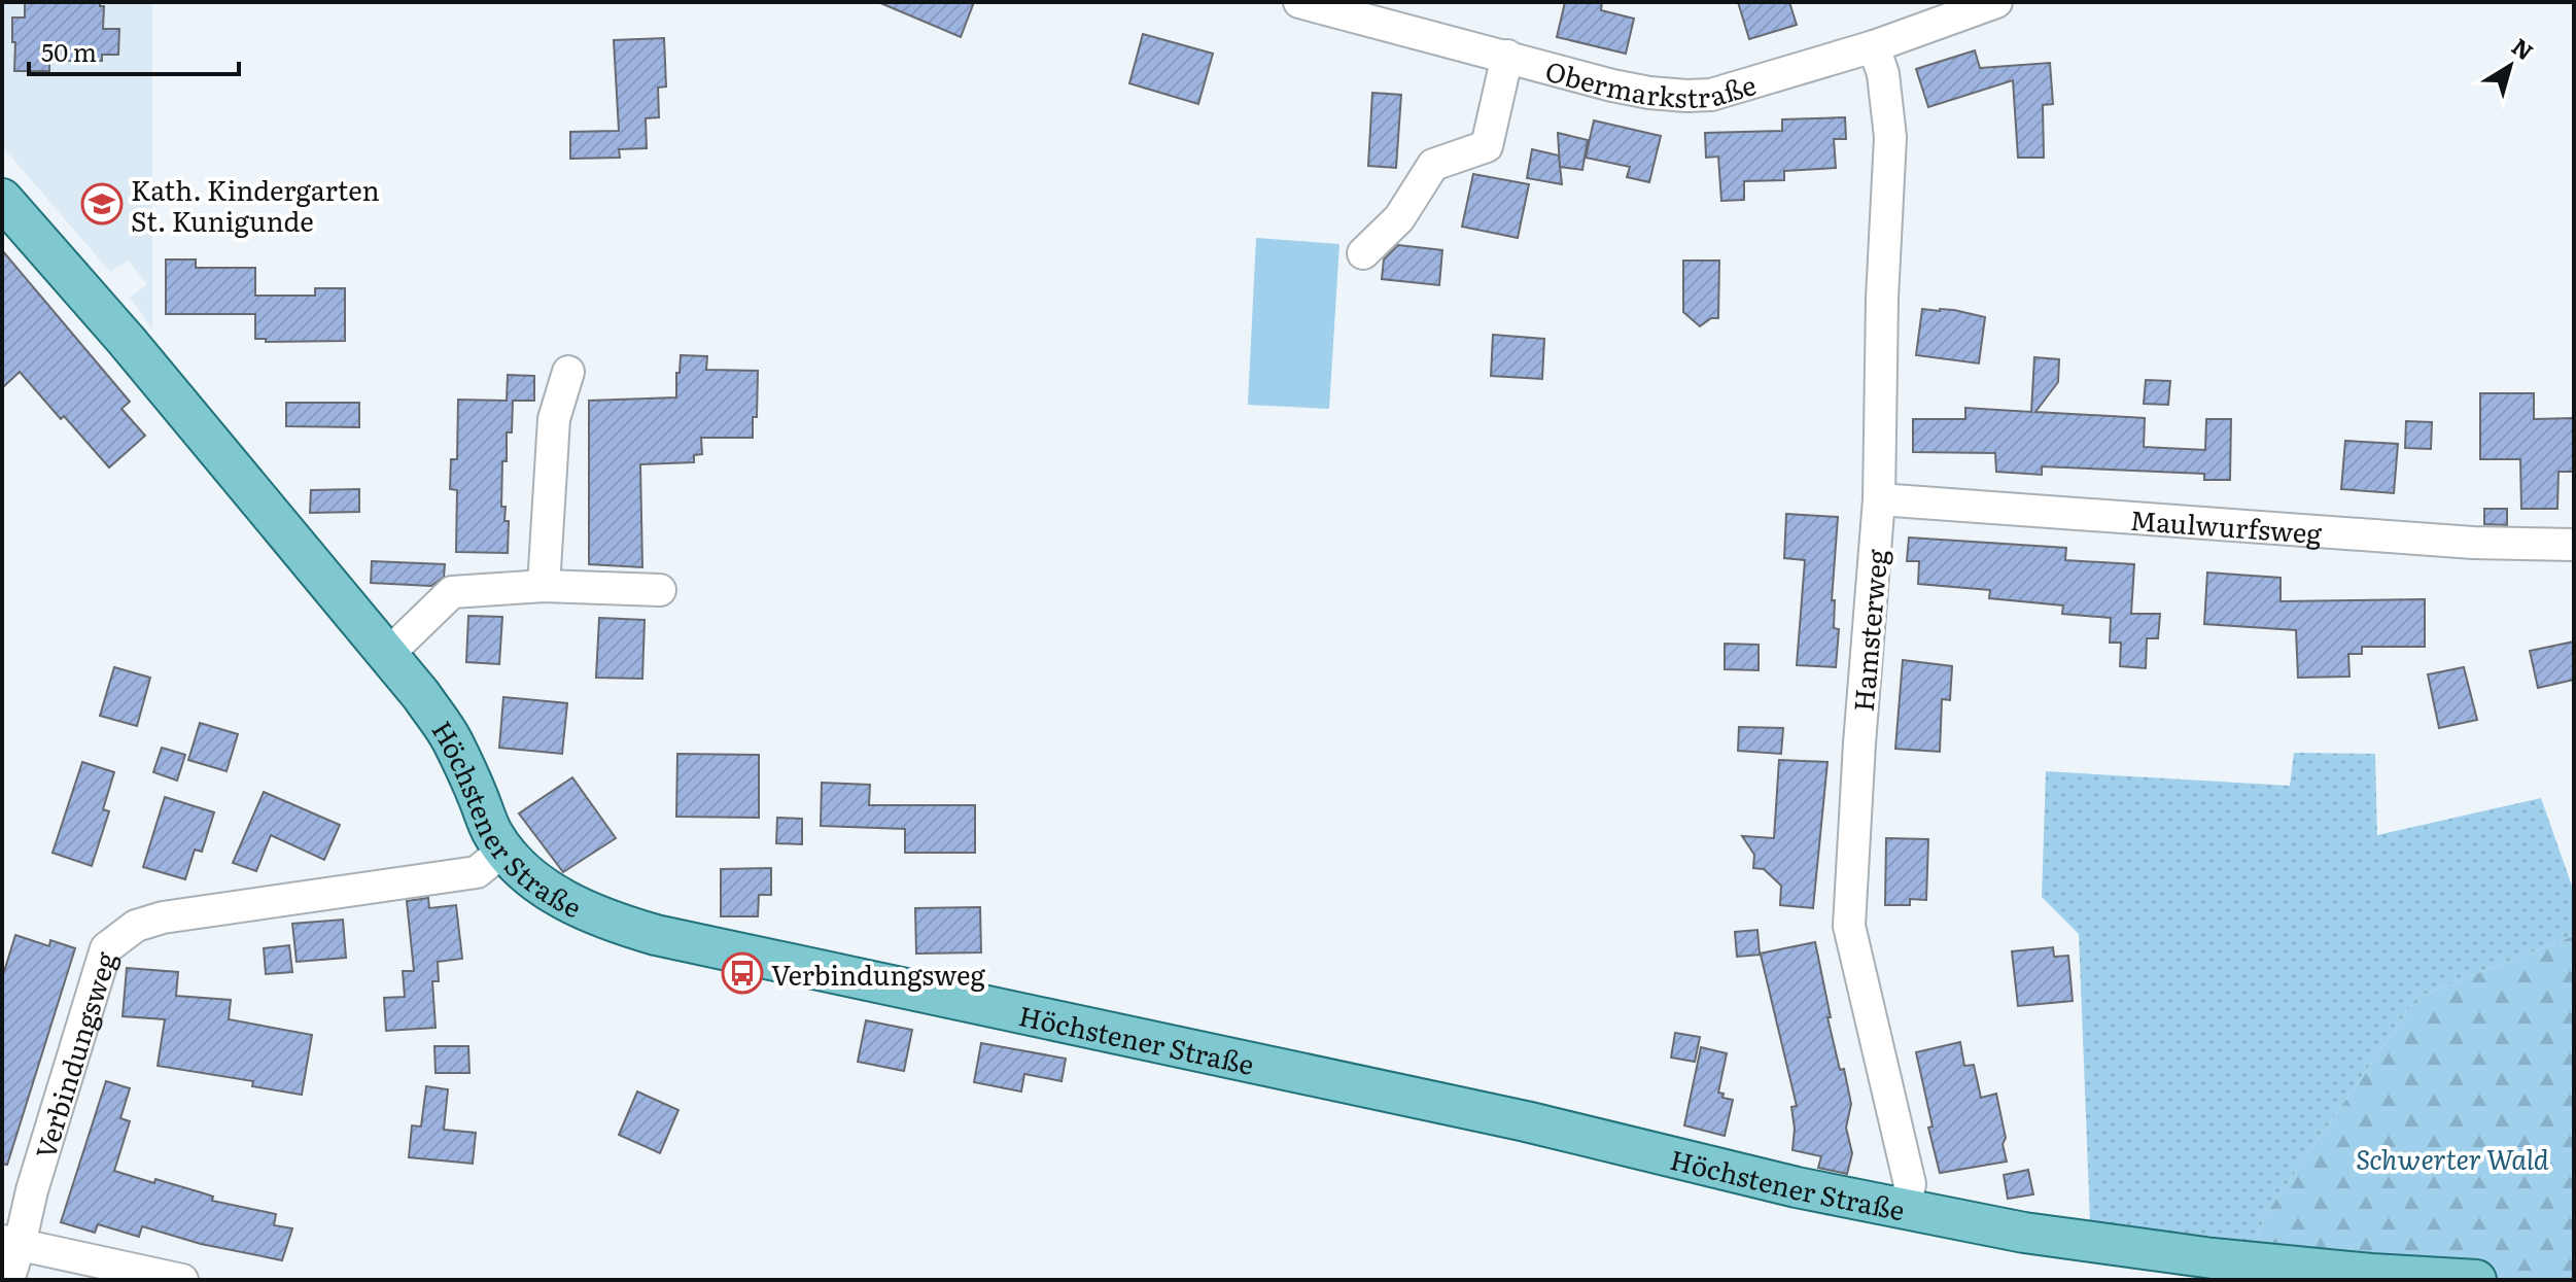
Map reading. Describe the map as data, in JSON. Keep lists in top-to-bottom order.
{
  "streets": {
    "main road": ["Höchstener Straße"],
    "street": [
      "Obermarkstraße",
      "Maulwurfsweg",
      "Hamsterweg",
      "Verbindungsweg"
    ]
  },
  "crossings": [
    ["Obermarkstraße", "Hamsterweg"],
    ["Maulwurfsweg", "Hamsterweg"],
    ["Hamsterweg", "Höchstener Straße"],
    ["Höchstener Straße", "Verbindungsweg"]
  ],
  "parks": ["Schwerter Wald"],
  "places": {
    "school or university": ["Kath. Kindergarten St. Kunigunde"],
    "bus stop": ["Verbindungsweg"]
  },
  "scale_bar": "50 m",
  "north": "top right"
}
